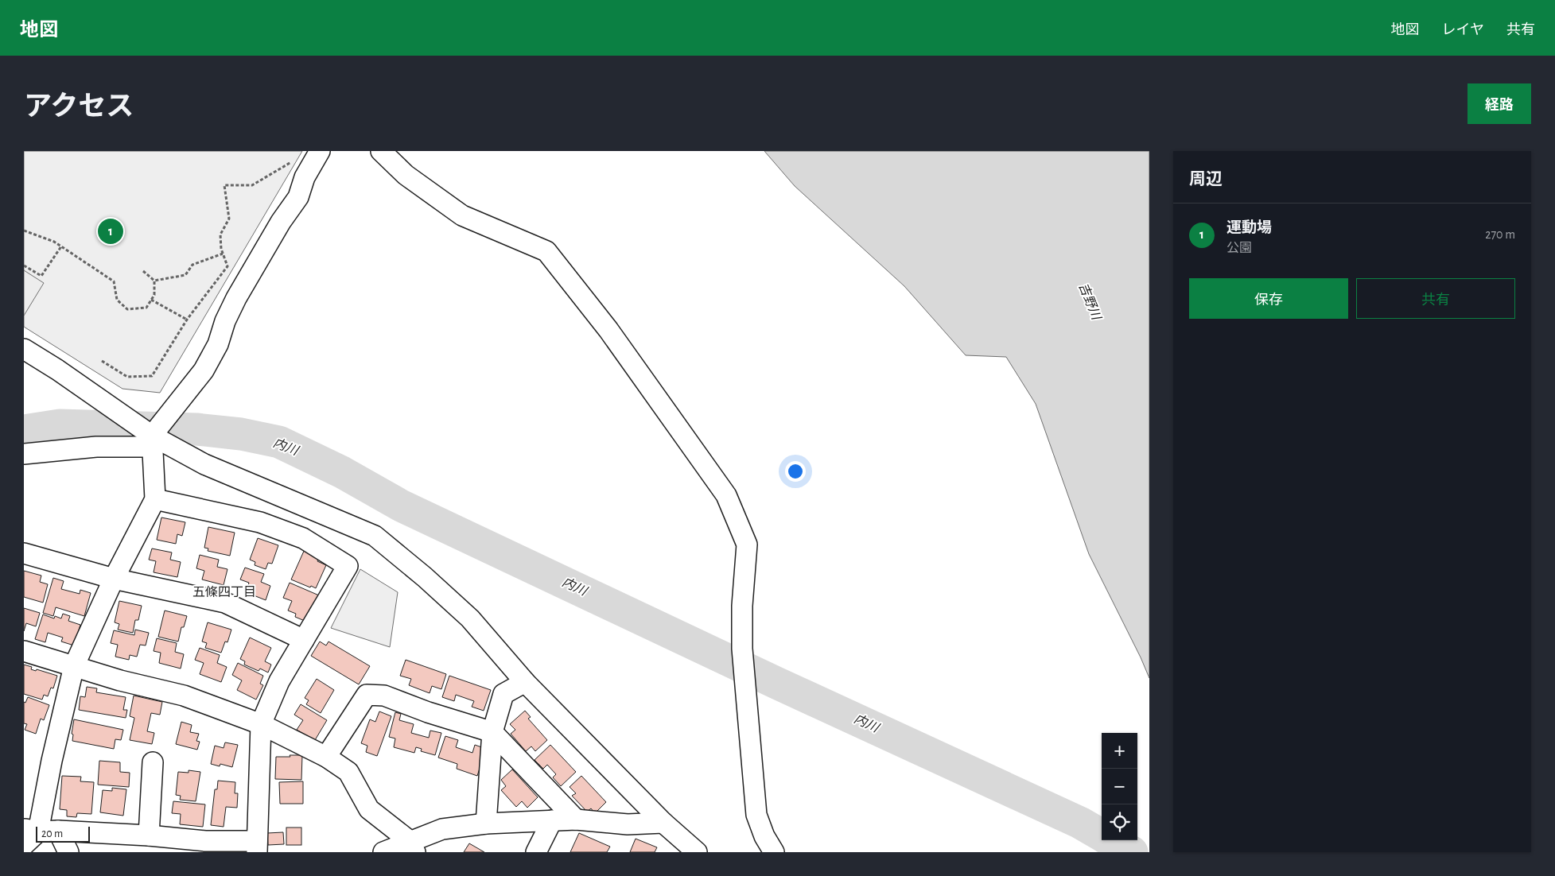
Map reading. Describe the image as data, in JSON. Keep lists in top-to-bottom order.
{
  "districts": ["五條四丁目"],
  "water": ["吉野川", "内川"],
  "scale_bar": "20 m",
  "page": {
    "header": "地図",
    "nav": ["地図", "レイヤ", "共有"],
    "title": "アクセス",
    "buttons": [
      "経路",
      ["保存", "共有"]
    ],
    "heading": "周辺",
    "list": [
      {
        "mark": "1",
        "name": "運動場",
        "note": "公園",
        "value": "270 m"
      }
    ],
    "pins": "1",
    "map_buttons": ["+", "−"],
    "scale": "20 m"
  }
}
